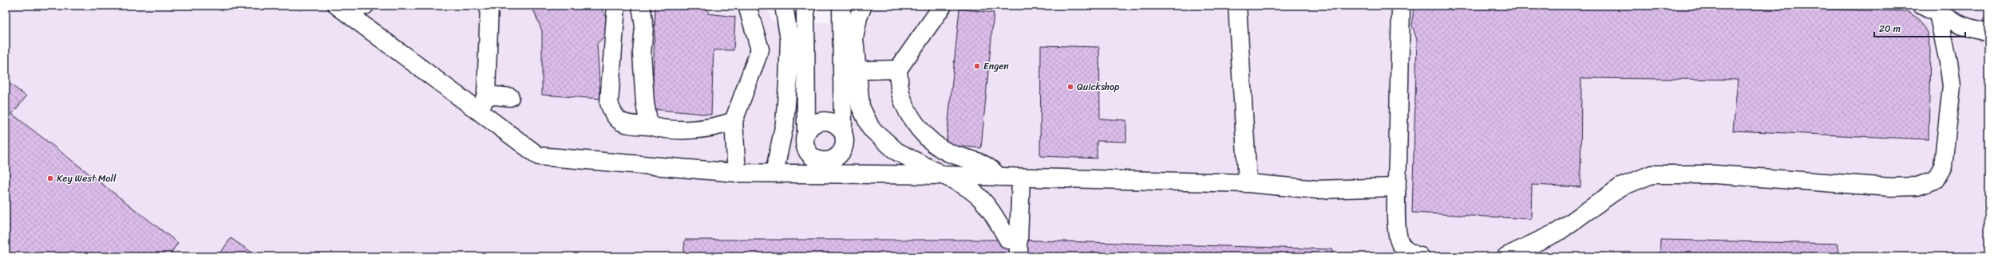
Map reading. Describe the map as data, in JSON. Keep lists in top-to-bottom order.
{
  "places": ["Engen", "Quickshop", "Key West Mall"],
  "scale_bar": "20 m"
}
